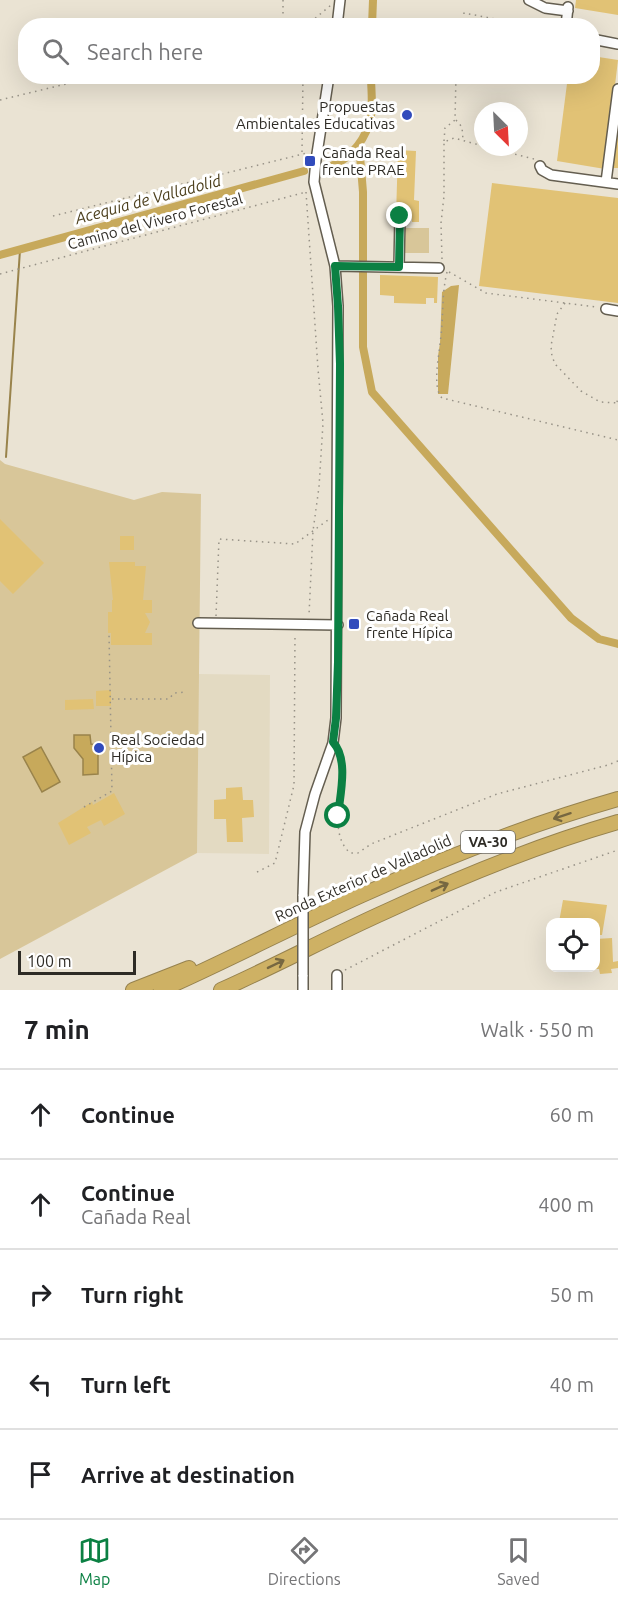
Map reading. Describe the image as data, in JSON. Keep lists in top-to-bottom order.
{
  "streets": {
    "highway": ["VA-30", "Ronda Exterior de Valladolid"],
    "path": ["Camino del Vivero Forestal"]
  },
  "water": ["Acequia de Valladolid"],
  "places": {
    "other": ["Propuestas Ambientales Educativas", "Real Sociedad Hípica"],
    "transit": ["Cañada Real frente PRAE", "Cañada Real frente Hípica"]
  },
  "scale_bar": "100 m",
  "north": "bottom right",
  "page": {
    "search": "Search here",
    "scale": "100 m",
    "heading": ["7 min", "Walk · 550 m"],
    "list": [
      ["Continue", "60 m"],
      ["Continue", "Cañada Real", "400 m"],
      ["Turn right", "50 m"],
      ["Turn left", "40 m"],
      "Arrive at destination"
    ],
    "nav": ["Map", "Directions", "Saved"]
  }
}
